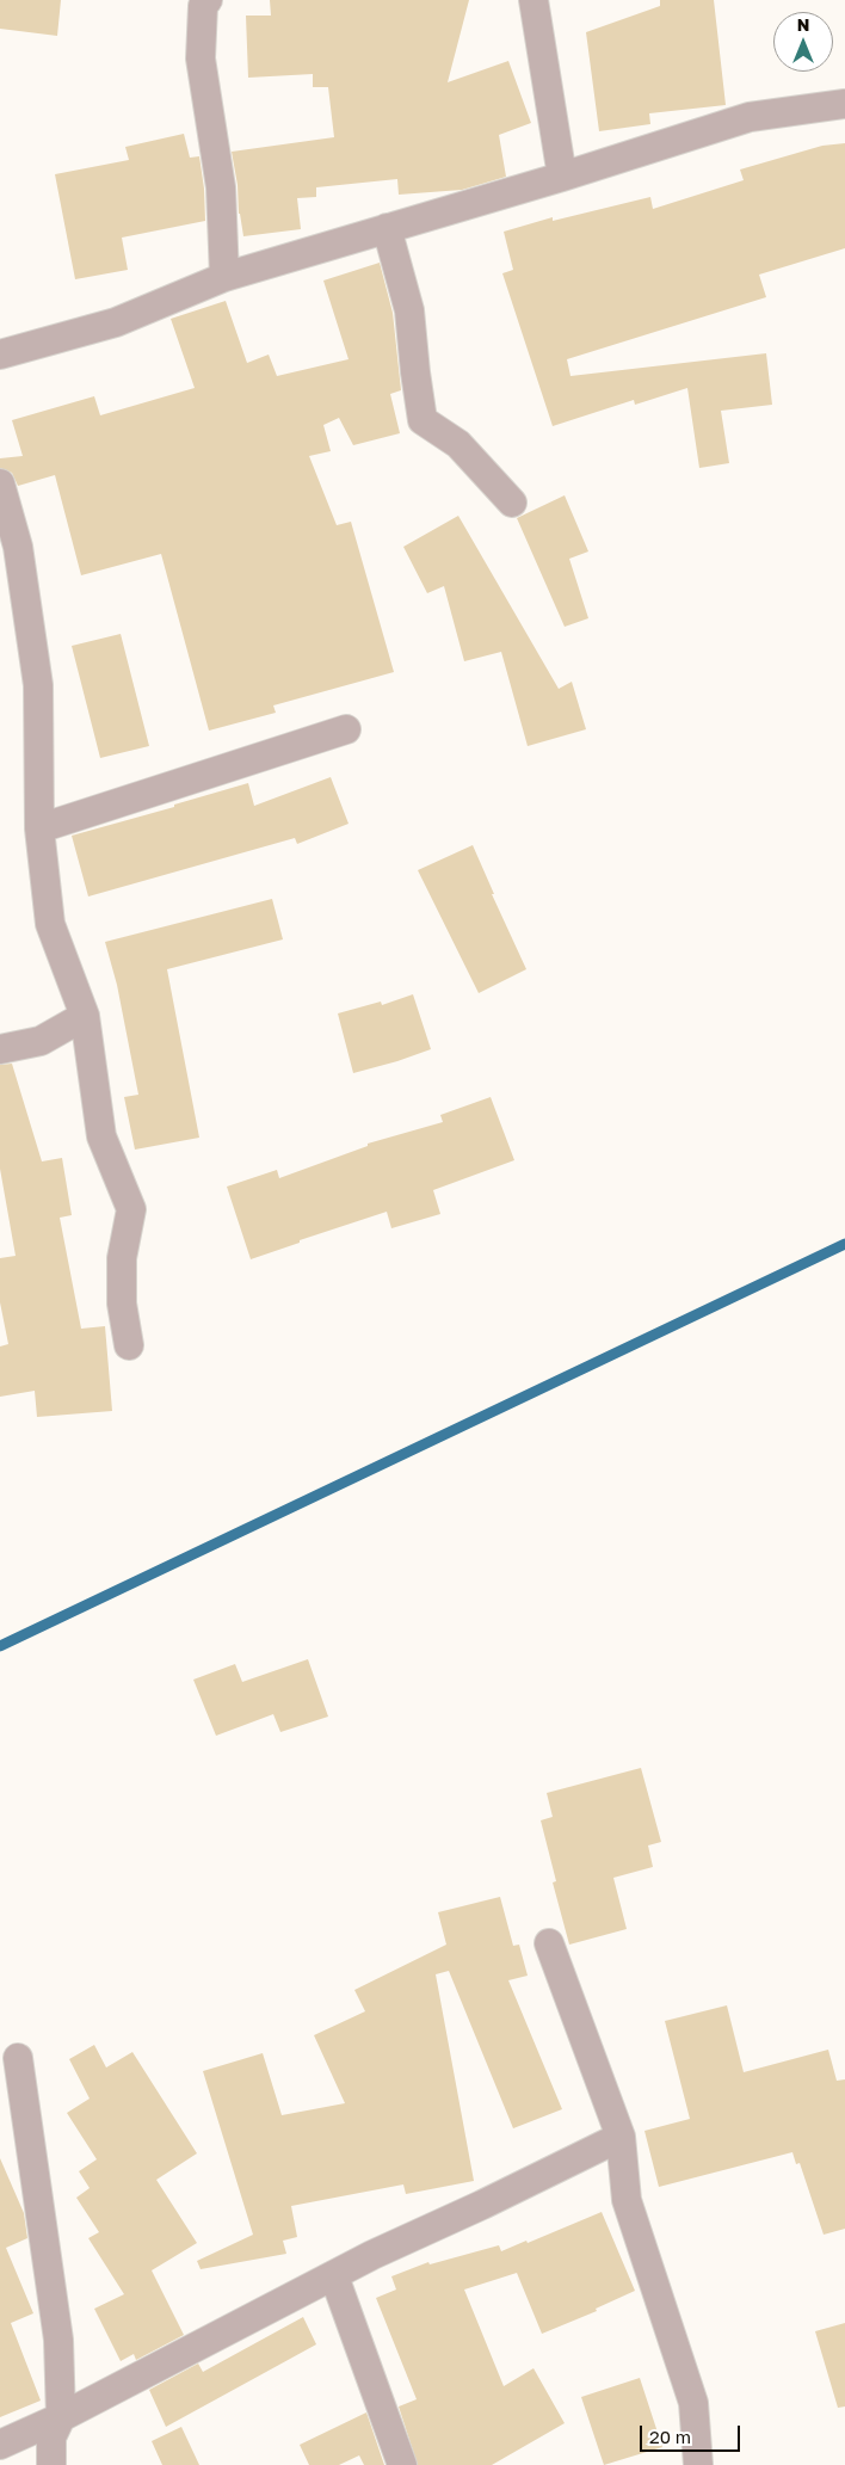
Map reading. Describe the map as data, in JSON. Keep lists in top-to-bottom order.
{
  "scale_bar": "20 m",
  "north": "top"
}
